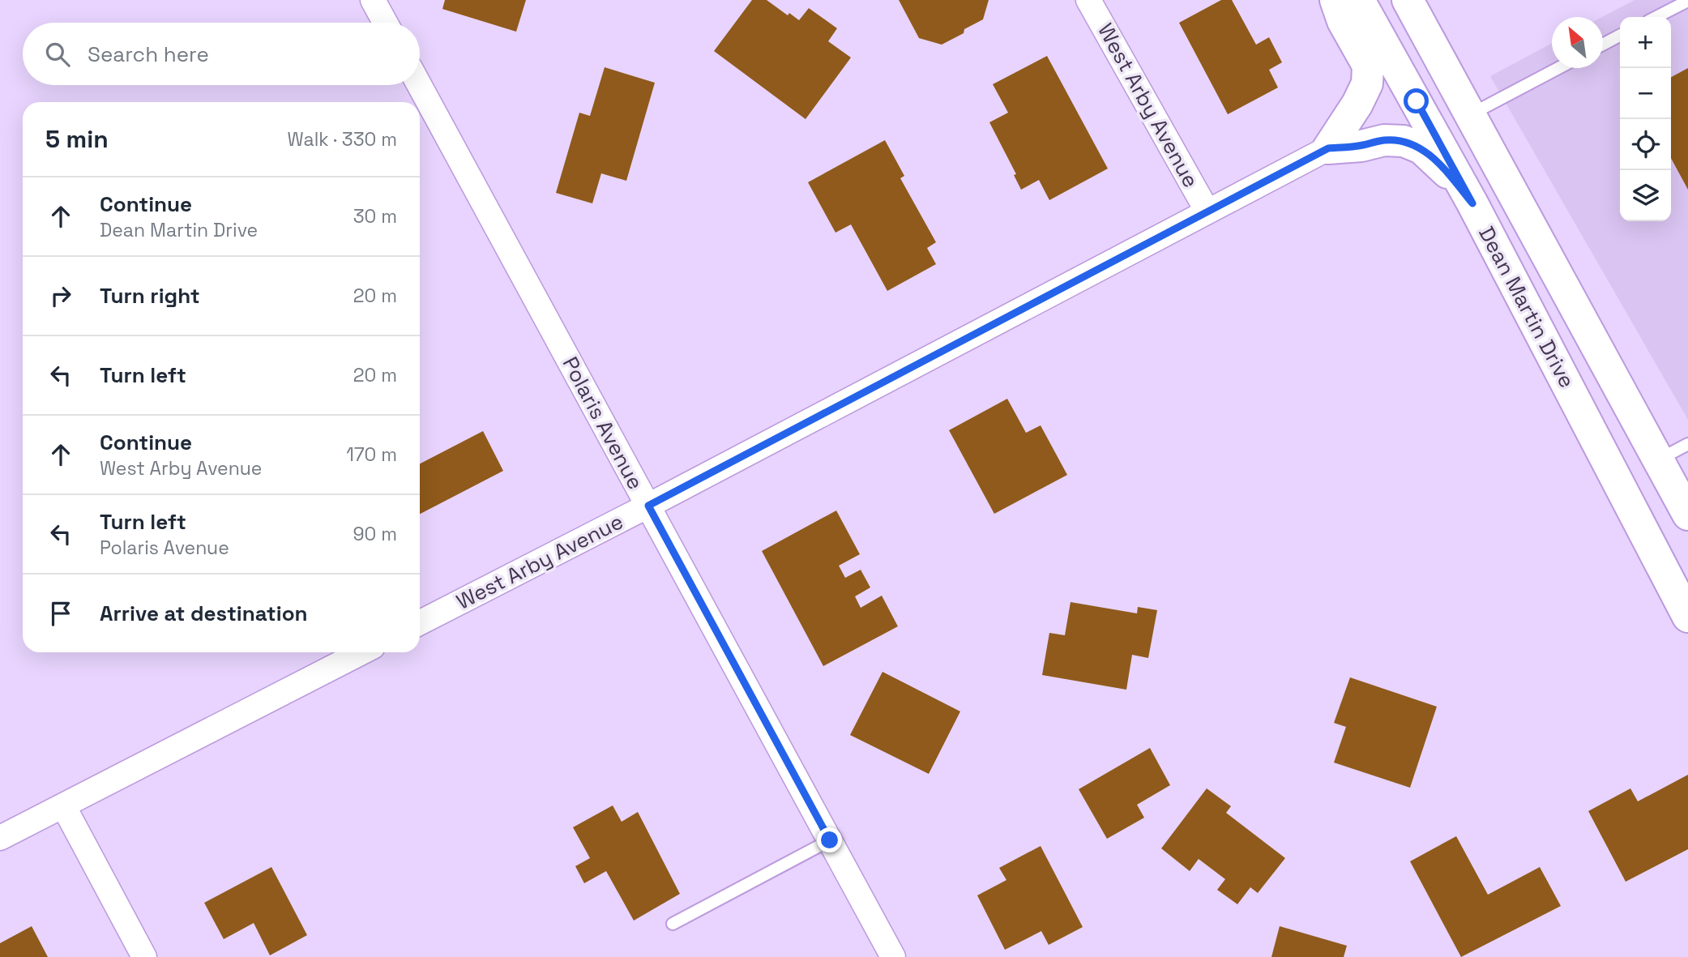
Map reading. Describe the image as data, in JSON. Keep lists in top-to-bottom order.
{
  "streets": {
    "main road": ["Dean Martin Drive"],
    "street": ["West Arby Avenue", "Polaris Avenue"]
  },
  "crossings": [
    ["West Arby Avenue", "Polaris Avenue"]
  ],
  "north": "top left",
  "page": {
    "map_buttons": ["+", "−"],
    "search": "Search here",
    "heading": ["5 min", "Walk · 330 m"],
    "list": [
      ["Continue", "Dean Martin Drive", "30 m"],
      ["Turn right", "20 m"],
      ["Turn left", "20 m"],
      ["Continue", "West Arby Avenue", "170 m"],
      ["Turn left", "Polaris Avenue", "90 m"],
      "Arrive at destination"
    ]
  }
}
